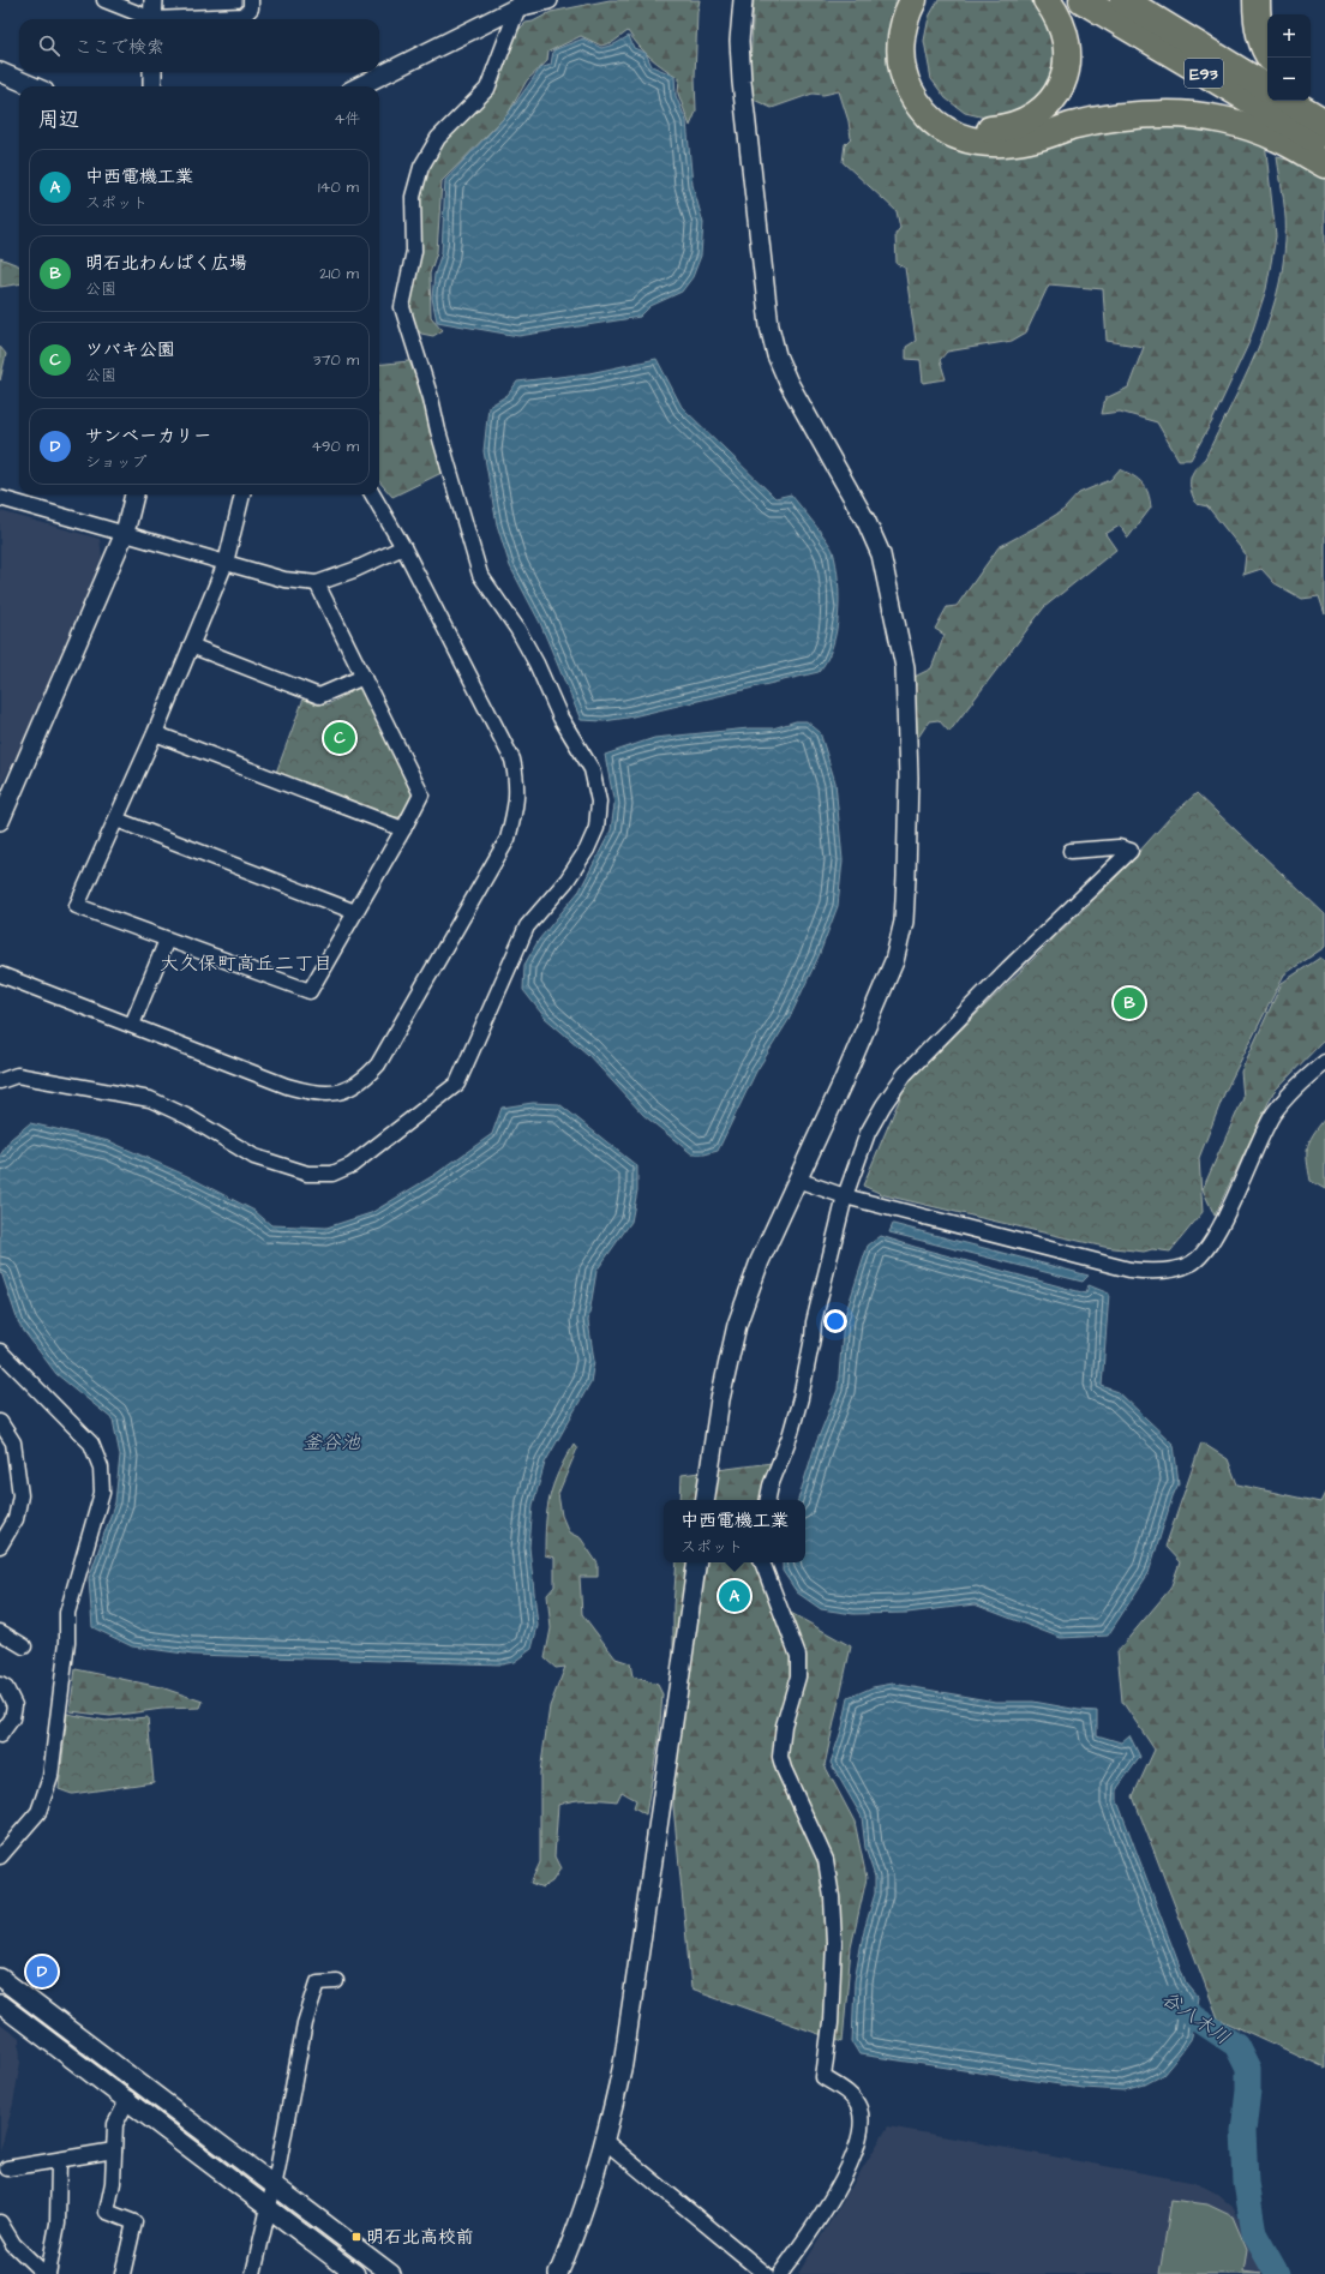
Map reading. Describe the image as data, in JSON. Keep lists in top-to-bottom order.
{
  "streets": {
    "highway": ["E93"]
  },
  "districts": ["大久保町高丘二丁目"],
  "water": ["釜谷池", "谷八木川"],
  "places": {
    "transit": ["明石北高校前"]
  },
  "page": {
    "map_buttons": ["+", "−"],
    "search": "ここで検索",
    "heading": ["周辺", "4件"],
    "list": [
      {
        "mark": "A",
        "name": "中西電機工業",
        "note": "スポット",
        "value": "140 m"
      },
      {
        "mark": "B",
        "name": "明石北わんぱく広場",
        "note": "公園",
        "value": "210 m"
      },
      {
        "mark": "C",
        "name": "ツバキ公園",
        "note": "公園",
        "value": "370 m"
      },
      {
        "mark": "D",
        "name": "サンベーカリー",
        "note": "ショップ",
        "value": "490 m"
      }
    ],
    "pins": [
      "C",
      "B",
      "A",
      "D"
    ],
    "popup": ["中西電機工業", "スポット"]
  }
}
